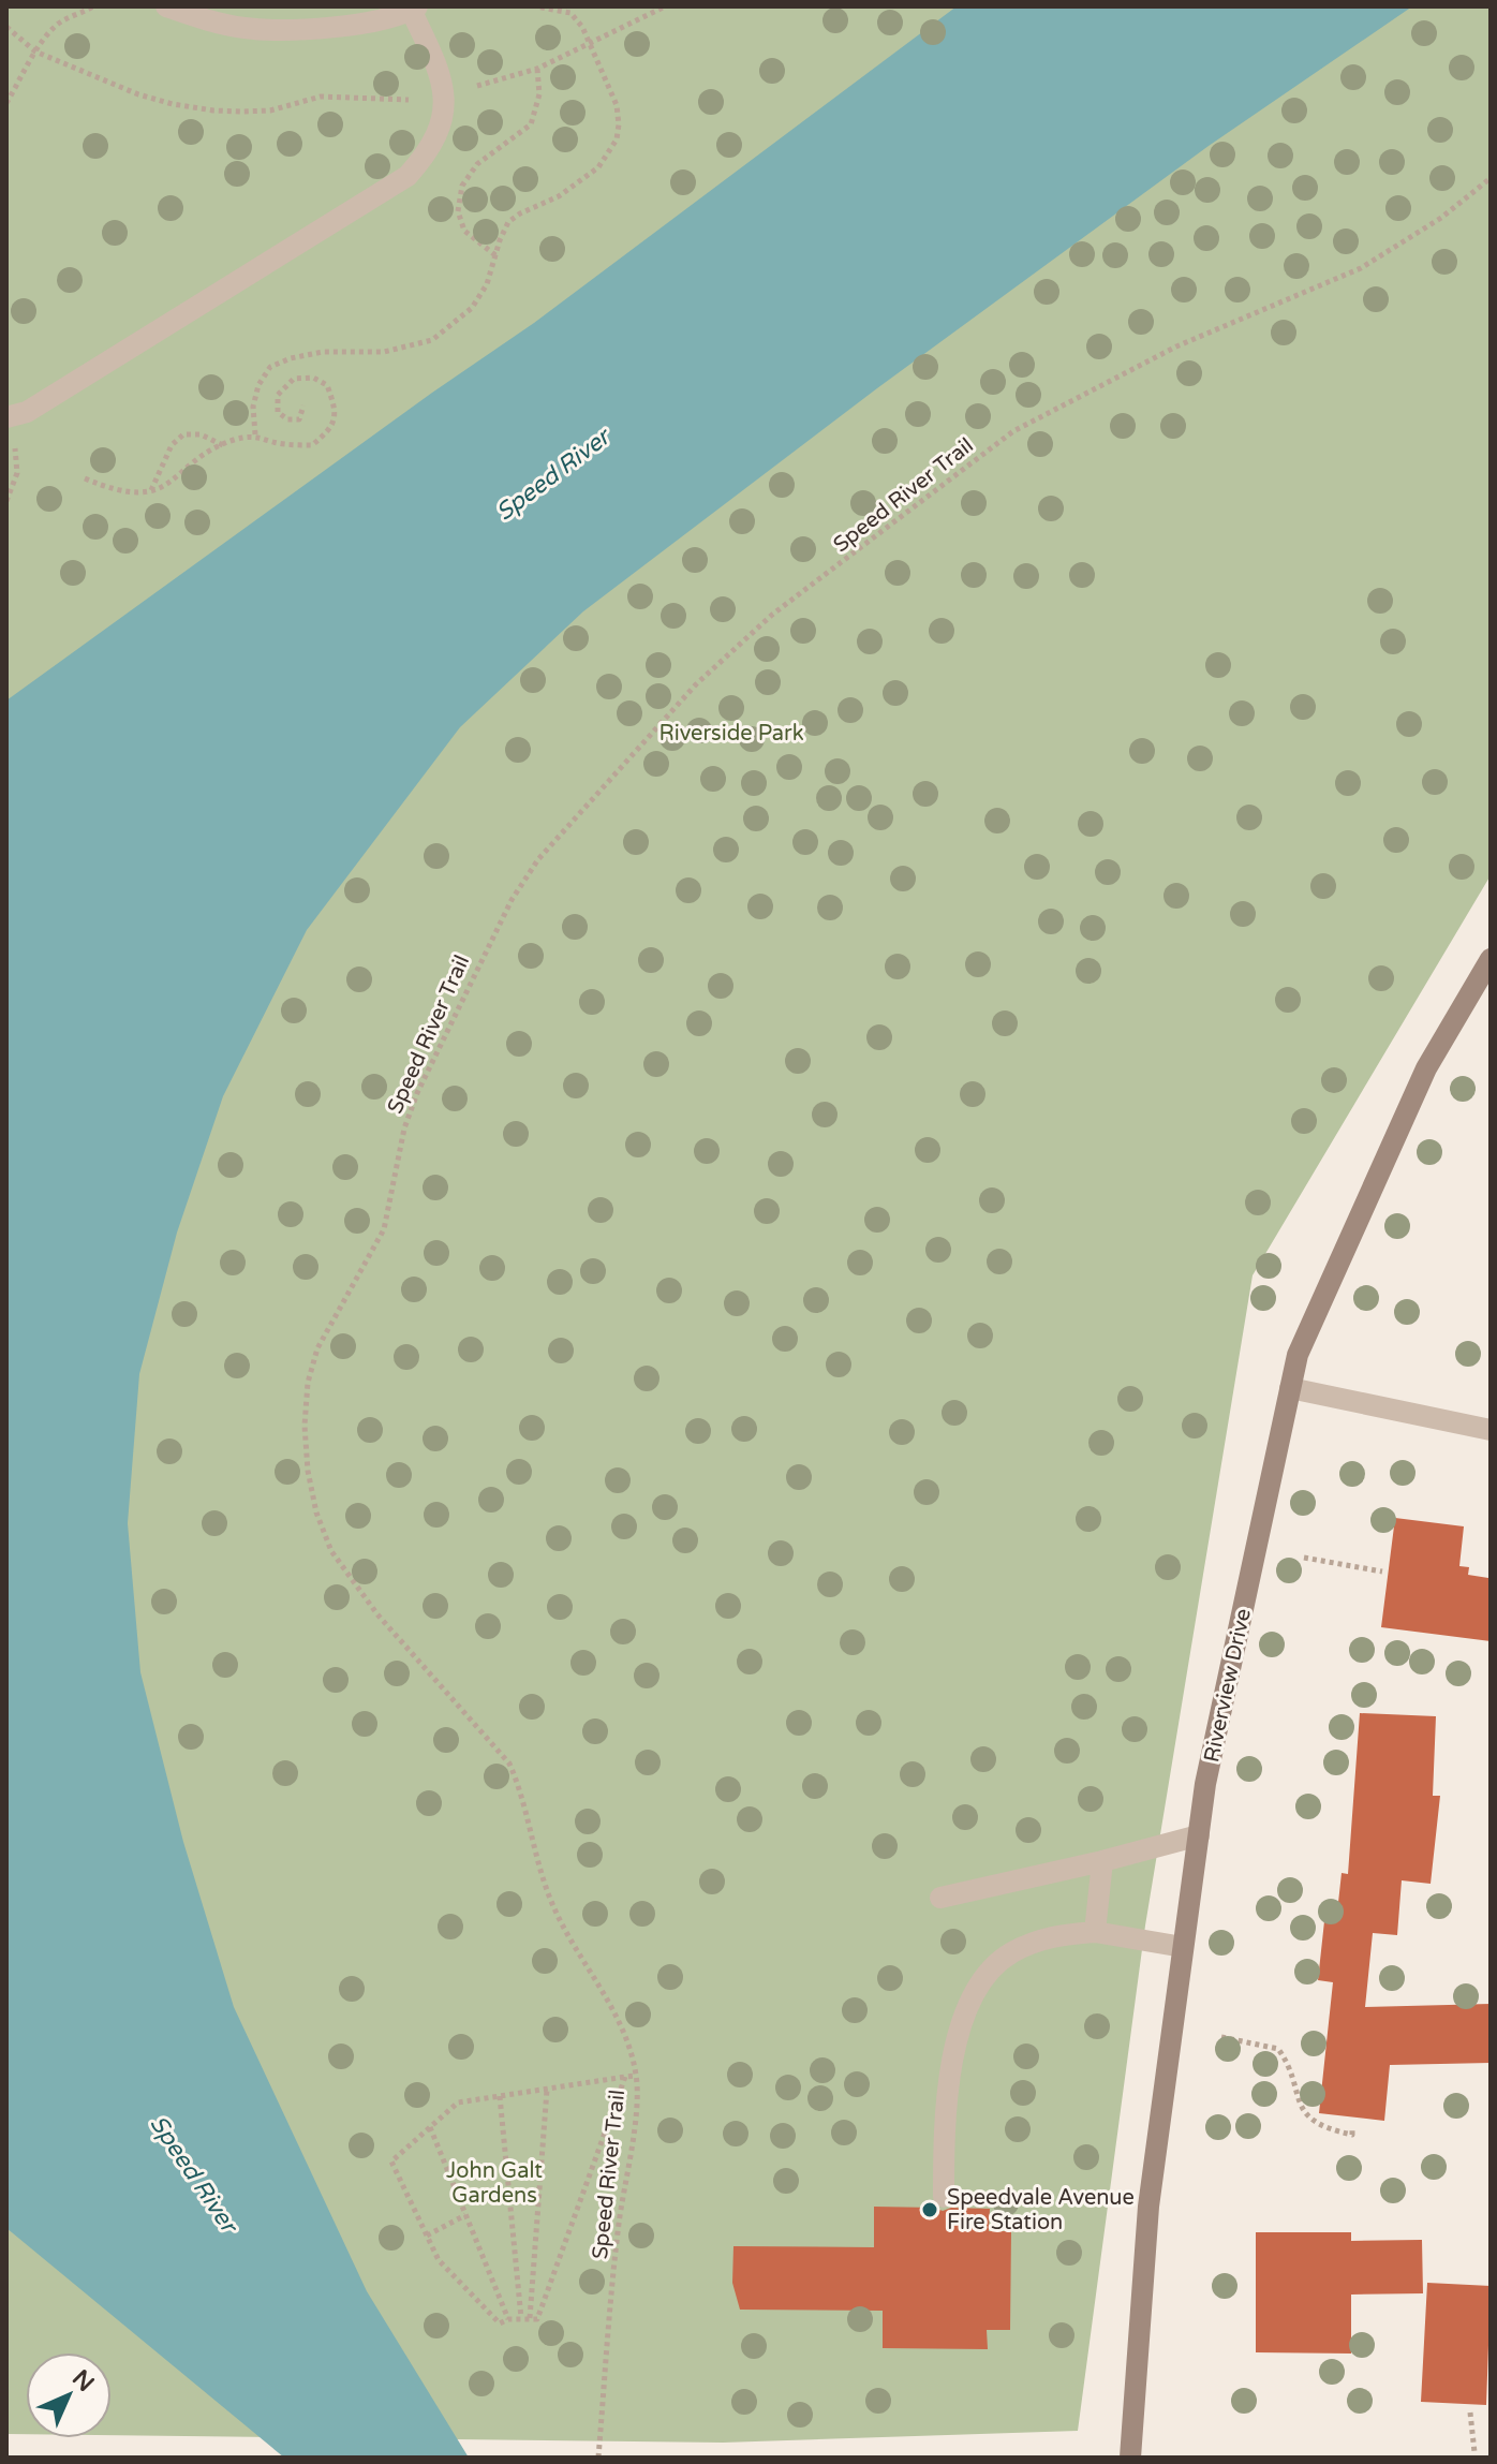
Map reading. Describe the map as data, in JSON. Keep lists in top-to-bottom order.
{
  "streets": {
    "street": ["Riverview Drive"],
    "path": ["Speed River Trail"]
  },
  "water": ["Speed River"],
  "parks": ["Riverside Park", "John Galt Gardens"],
  "places": ["Speedvale Avenue Fire Station"],
  "north": "top right"
}
